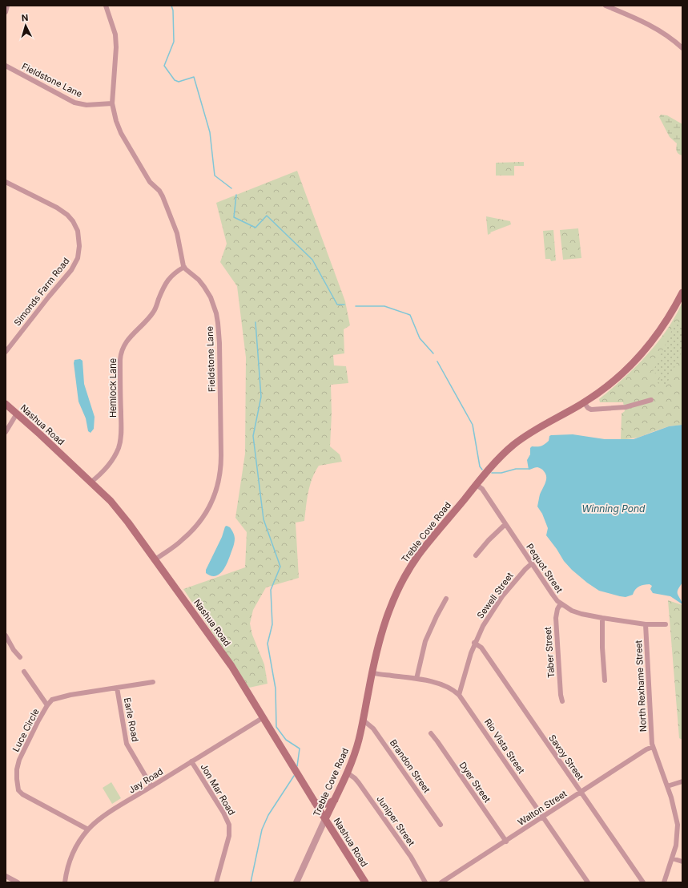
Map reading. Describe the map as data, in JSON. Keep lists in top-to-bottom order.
{
  "streets": {
    "main road": ["Nashua Road", "Treble Cove Road"],
    "street": [
      "Fieldstone Lane",
      "Simonds Farm Road",
      "Hemlock Lane",
      "Pequot Street",
      "Sewell Street",
      "Taber Street",
      "North Rexhame Street",
      "Earle Road",
      "Luce Circle",
      "Rio Vista Street",
      "Savoy Street",
      "Brandon Street",
      "Jay Road",
      "Dyer Street",
      "Jon Mar Road",
      "Walton Street",
      "Juniper Street"
    ]
  },
  "crossings": [
    ["Fieldstone Lane", "Hemlock Lane"],
    ["Fieldstone Lane", "Nashua Road"],
    ["Hemlock Lane", "Nashua Road"],
    ["Nashua Road", "Treble Cove Road"],
    ["Nashua Road", "Jay Road"],
    ["Treble Cove Road", "Pequot Street"],
    ["Treble Cove Road", "Rio Vista Street"],
    ["Treble Cove Road", "Brandon Street"],
    ["Treble Cove Road", "Juniper Street"],
    ["Pequot Street", "Sewell Street"],
    ["Pequot Street", "Taber Street"],
    ["Pequot Street", "North Rexhame Street"],
    ["Sewell Street", "Rio Vista Street"],
    ["Sewell Street", "Savoy Street"],
    ["North Rexhame Street", "Walton Street"],
    ["Earle Road", "Luce Circle"],
    ["Earle Road", "Jay Road"],
    ["Luce Circle", "Jay Road"],
    ["Rio Vista Street", "Walton Street"],
    ["Savoy Street", "Walton Street"],
    ["Jay Road", "Jon Mar Road"],
    ["Dyer Street", "Walton Street"]
  ],
  "water": ["Winning Pond"],
  "north": "top"
}
